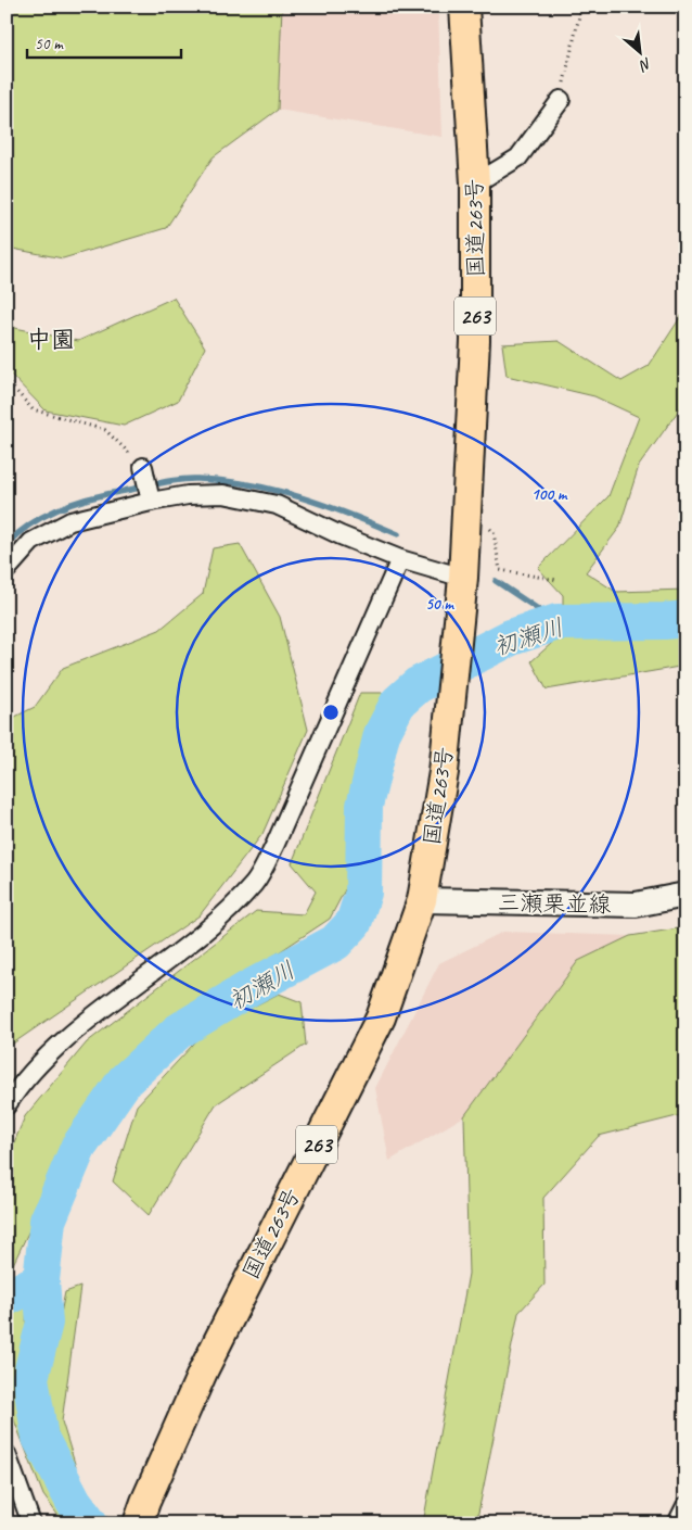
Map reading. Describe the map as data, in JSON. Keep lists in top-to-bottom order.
{
  "streets": {
    "highway": ["国道263号", "263"],
    "main road": ["三瀬栗並線"]
  },
  "crossings": [
    ["国道263号", "三瀬栗並線"]
  ],
  "districts": ["中園"],
  "water": ["初瀬川"],
  "scale_bar": "50 m",
  "north": "bottom right",
  "rings": ["100 m", "50 m"]
}
